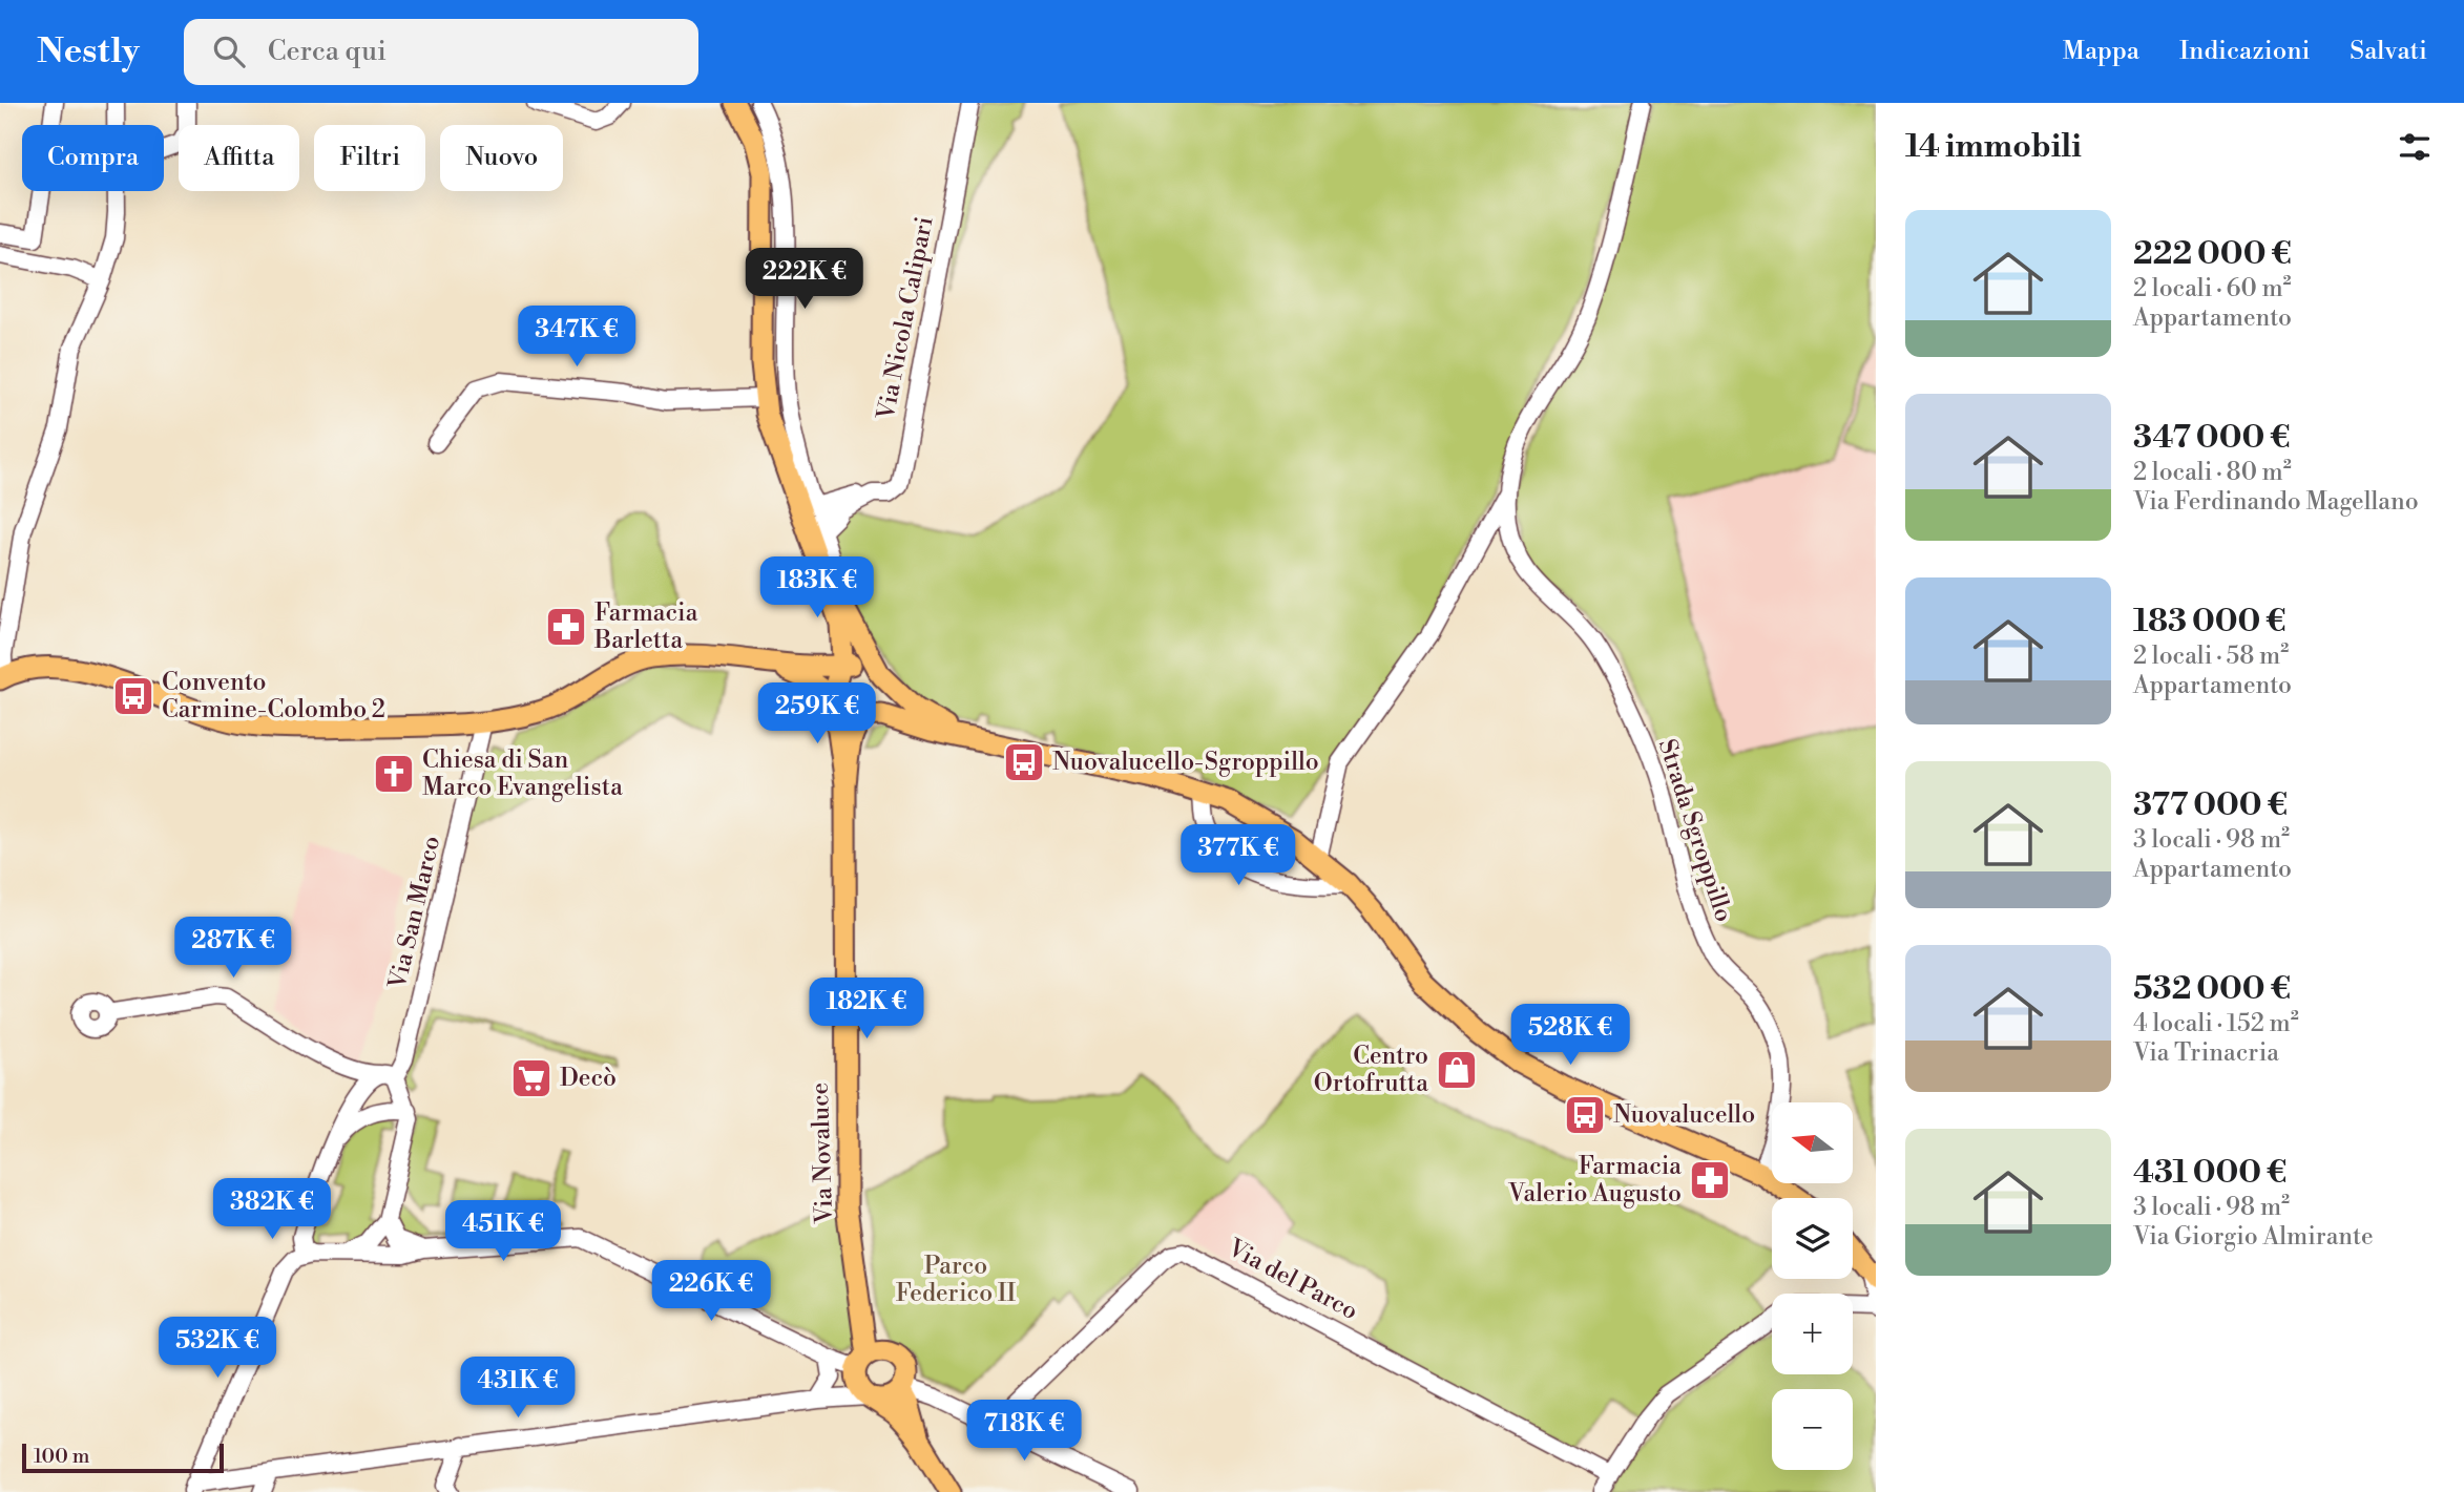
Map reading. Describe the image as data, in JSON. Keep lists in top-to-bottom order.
{
  "streets": {
    "main road": ["Via Novaluce"],
    "street": [
      "Via Nicola Calipari",
      "Strada Sgroppillo",
      "Via San Marco",
      "Via del Parco"
    ]
  },
  "parks": ["Parco Federico II"],
  "places": {
    "pharmacy": ["Farmacia Barletta", "Farmacia Valerio Augusto"],
    "bus stop": ["Convento Carmine-Colombo 2", "Nuovalucello-Sgroppillo", "Nuovalucello"],
    "church": ["Chiesa di San Marco Evangelista"],
    "shop": ["Centro Ortofrutta"],
    "supermarket": ["Decò"]
  },
  "scale_bar": "100 m",
  "north": "left",
  "page": {
    "header": "Nestly",
    "search": "Cerca qui",
    "nav": ["Mappa", "Indicazioni", "Salvati"],
    "heading": "14 immobili",
    "chip": [
      "Compra",
      "Affitta",
      "Filtri",
      "Nuovo"
    ],
    "list": [
      {
        "name": "222 000 €",
        "note": "2 locali · 60 m² · Appartamento"
      },
      {
        "name": "347 000 €",
        "note": "2 locali · 80 m² · Via Ferdinando Magellano"
      },
      {
        "name": "183 000 €",
        "note": "2 locali · 58 m² · Appartamento"
      },
      {
        "name": "377 000 €",
        "note": "3 locali · 98 m² · Appartamento"
      },
      {
        "name": "532 000 €",
        "note": "4 locali · 152 m² · Via Trinacria"
      },
      {
        "name": "431 000 €",
        "note": "3 locali · 98 m² · Via Giorgio Almirante"
      }
    ],
    "price": [
      "222K €",
      "347K €",
      "183K €",
      "259K €",
      "377K €",
      "287K €",
      "182K €",
      "528K €",
      "382K €",
      "451K €",
      "226K €",
      "532K €",
      "431K €",
      "718K €"
    ],
    "map_buttons": ["+", "−"],
    "scale": "100 m"
  }
}
